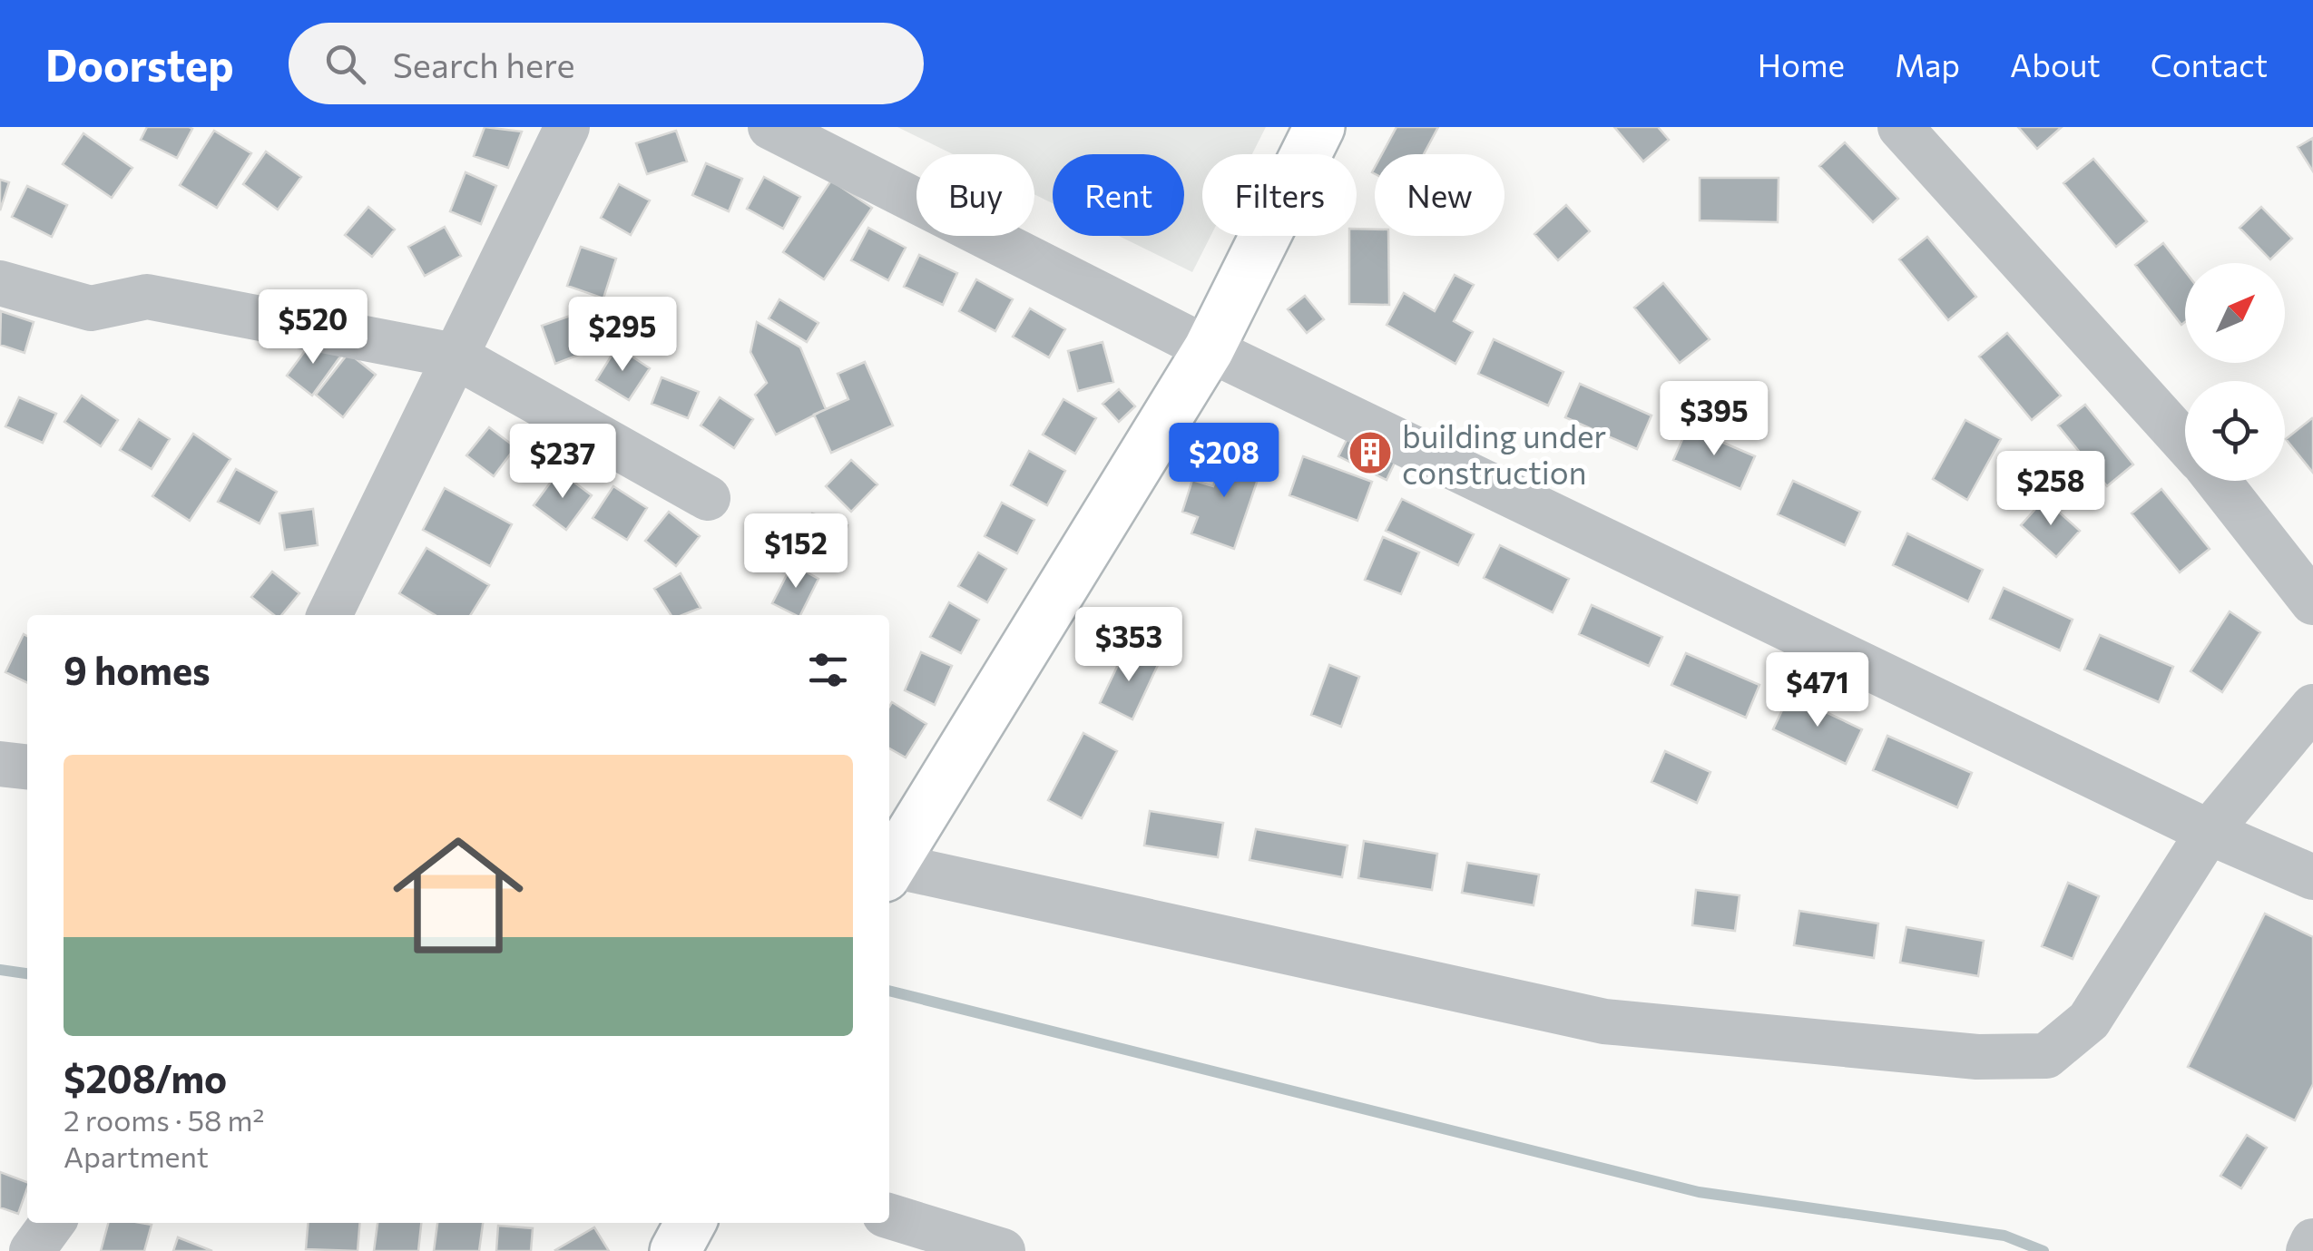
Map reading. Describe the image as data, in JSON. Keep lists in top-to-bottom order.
{
  "places": {
    "building": ["building under construction"]
  },
  "north": "top right",
  "page": {
    "header": "Doorstep",
    "search": "Search here",
    "nav": [
      "Home",
      "Map",
      "About",
      "Contact"
    ],
    "chip": [
      "Buy",
      "Rent",
      "Filters",
      "New"
    ],
    "price": [
      "$520",
      "$295",
      "$395",
      "$208",
      "$237",
      "$258",
      "$152",
      "$353",
      "$471"
    ],
    "heading": "9 homes",
    "list": [
      {
        "name": "$208/mo",
        "note": "2 rooms · 58 m² · Apartment"
      }
    ]
  }
}
